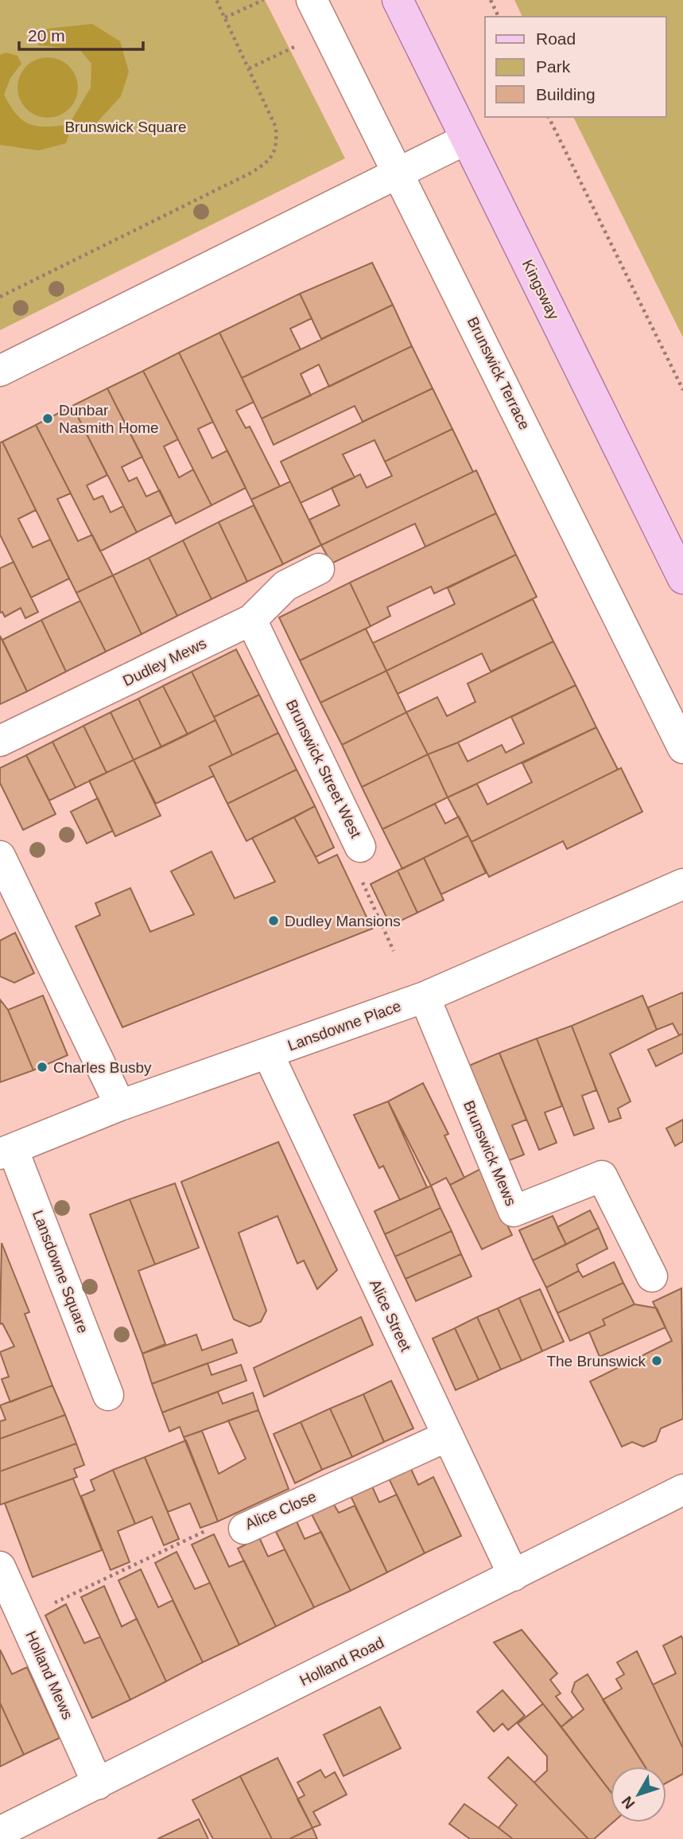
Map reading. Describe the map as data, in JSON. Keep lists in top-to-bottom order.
{
  "streets": {
    "main road": ["Kingsway"],
    "street": [
      "Brunswick Terrace",
      "Dudley Mews",
      "Brunswick Street West",
      "Lansdowne Place",
      "Brunswick Mews",
      "Lansdowne Square",
      "Alice Street",
      "Alice Close",
      "Holland Road",
      "Holland Mews"
    ]
  },
  "crossings": [
    ["Dudley Mews", "Brunswick Street West"],
    ["Lansdowne Place", "Brunswick Mews"],
    ["Lansdowne Place", "Lansdowne Square"],
    ["Lansdowne Place", "Alice Street"],
    ["Alice Street", "Alice Close"],
    ["Alice Street", "Holland Road"],
    ["Alice Close", "Holland Mews"],
    ["Holland Road", "Holland Mews"]
  ],
  "parks": ["Brunswick Square"],
  "places": [
    "Dunbar Nasmith Home",
    "Dudley Mansions",
    "Charles Busby",
    "The Brunswick"
  ],
  "legend": ["Road", "Park", "Building"],
  "scale_bar": "20 m",
  "north": "bottom left"
}
